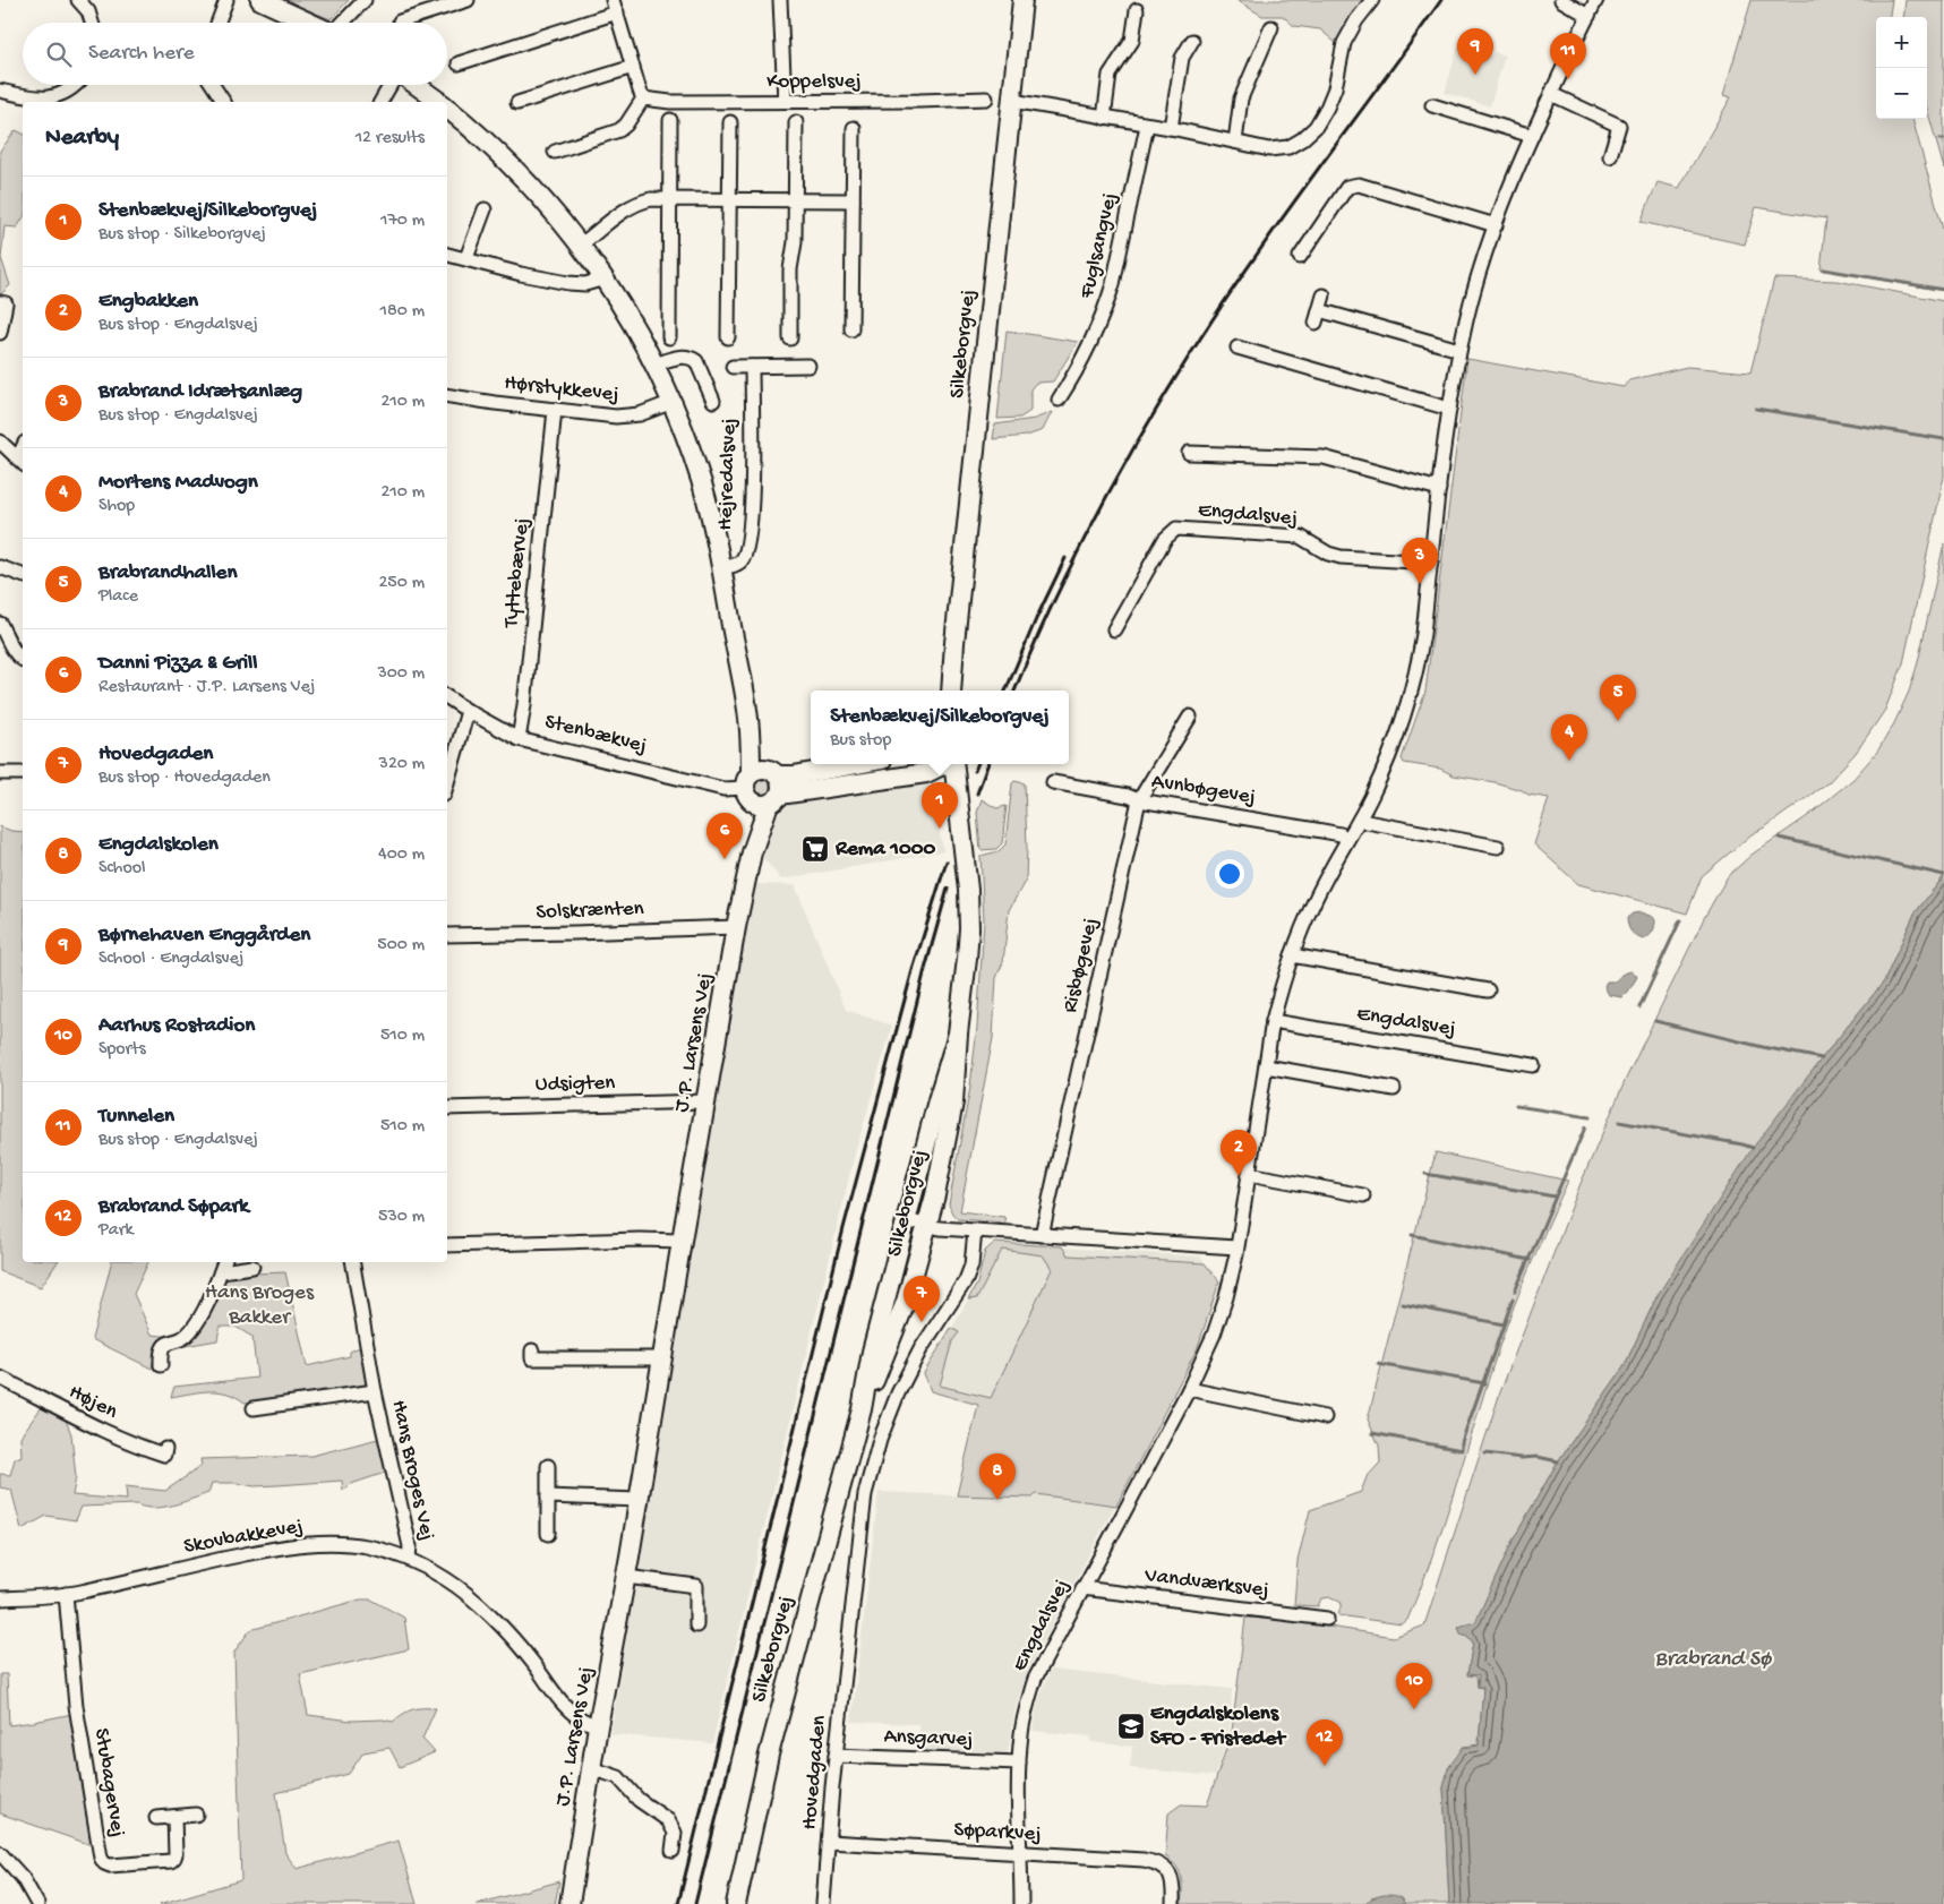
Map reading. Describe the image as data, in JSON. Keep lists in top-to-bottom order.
{
  "streets": {
    "street": [
      "Koppelsvej",
      "Fuglsangvej",
      "Silkeborgvej",
      "Hørstykkevej",
      "Hejredalsvej",
      "Engdalsvej",
      "Tyttebærvej",
      "Stenbækvej",
      "Avnbøgevej",
      "Solskrænten",
      "Risbøgevej",
      "J.P. Larsens Vej",
      "Udsigten",
      "Højen",
      "Hans Broges Vej",
      "Skovbakkevej",
      "Vandværksvej",
      "Ansgarvej",
      "Hovedgaden",
      "Stubagervej",
      "Søparkvej"
    ]
  },
  "crossings": [
    ["Hørstykkevej", "Hejredalsvej"],
    ["Hørstykkevej", "Tyttebærvej"],
    ["Hejredalsvej", "Stenbækvej"],
    ["Hejredalsvej", "J.P. Larsens Vej"],
    ["Engdalsvej", "Avnbøgevej"],
    ["Engdalsvej", "Vandværksvej"],
    ["Engdalsvej", "Ansgarvej"],
    ["Engdalsvej", "Søparkvej"],
    ["Tyttebærvej", "Stenbækvej"],
    ["Stenbækvej", "J.P. Larsens Vej"],
    ["Avnbøgevej", "Risbøgevej"],
    ["Solskrænten", "J.P. Larsens Vej"],
    ["J.P. Larsens Vej", "Udsigten"],
    ["J.P. Larsens Vej", "Skovbakkevej"],
    ["Hans Broges Vej", "Skovbakkevej"],
    ["Skovbakkevej", "Stubagervej"],
    ["Ansgarvej", "Hovedgaden"],
    ["Hovedgaden", "Søparkvej"]
  ],
  "water": ["Brabrand Sø"],
  "parks": ["Hans Broges Bakker"],
  "places": {
    "supermarket": ["Rema 1000"],
    "school or university": ["Engdalskolens SFO - Fristedet"]
  },
  "page": {
    "map_buttons": ["+", "−"],
    "search": "Search here",
    "pins": [
      "9",
      "11",
      "3",
      "5",
      "4",
      "1",
      "6",
      "2",
      "7",
      "8",
      "10",
      "12"
    ],
    "heading": ["Nearby", "12 results"],
    "list": [
      {
        "mark": "1",
        "name": "Stenbækvej/Silkeborgvej",
        "note": "Bus stop · Silkeborgvej",
        "value": "170 m"
      },
      {
        "mark": "2",
        "name": "Engbakken",
        "note": "Bus stop · Engdalsvej",
        "value": "180 m"
      },
      {
        "mark": "3",
        "name": "Brabrand Idrætsanlæg",
        "note": "Bus stop · Engdalsvej",
        "value": "210 m"
      },
      {
        "mark": "4",
        "name": "Mortens Madvogn",
        "note": "Shop",
        "value": "210 m"
      },
      {
        "mark": "5",
        "name": "Brabrandhallen",
        "note": "Place",
        "value": "250 m"
      },
      {
        "mark": "6",
        "name": "Danni Pizza & Grill",
        "note": "Restaurant · J.P. Larsens Vej",
        "value": "300 m"
      },
      {
        "mark": "7",
        "name": "Hovedgaden",
        "note": "Bus stop · Hovedgaden",
        "value": "320 m"
      },
      {
        "mark": "8",
        "name": "Engdalskolen",
        "note": "School",
        "value": "400 m"
      },
      {
        "mark": "9",
        "name": "Børnehaven Enggården",
        "note": "School · Engdalsvej",
        "value": "500 m"
      },
      {
        "mark": "10",
        "name": "Aarhus Rostadion",
        "note": "Sports",
        "value": "510 m"
      },
      {
        "mark": "11",
        "name": "Tunnelen",
        "note": "Bus stop · Engdalsvej",
        "value": "510 m"
      },
      {
        "mark": "12",
        "name": "Brabrand Søpark",
        "note": "Park",
        "value": "530 m"
      }
    ],
    "popup": ["Stenbækvej/Silkeborgvej", "Bus stop"]
  }
}
